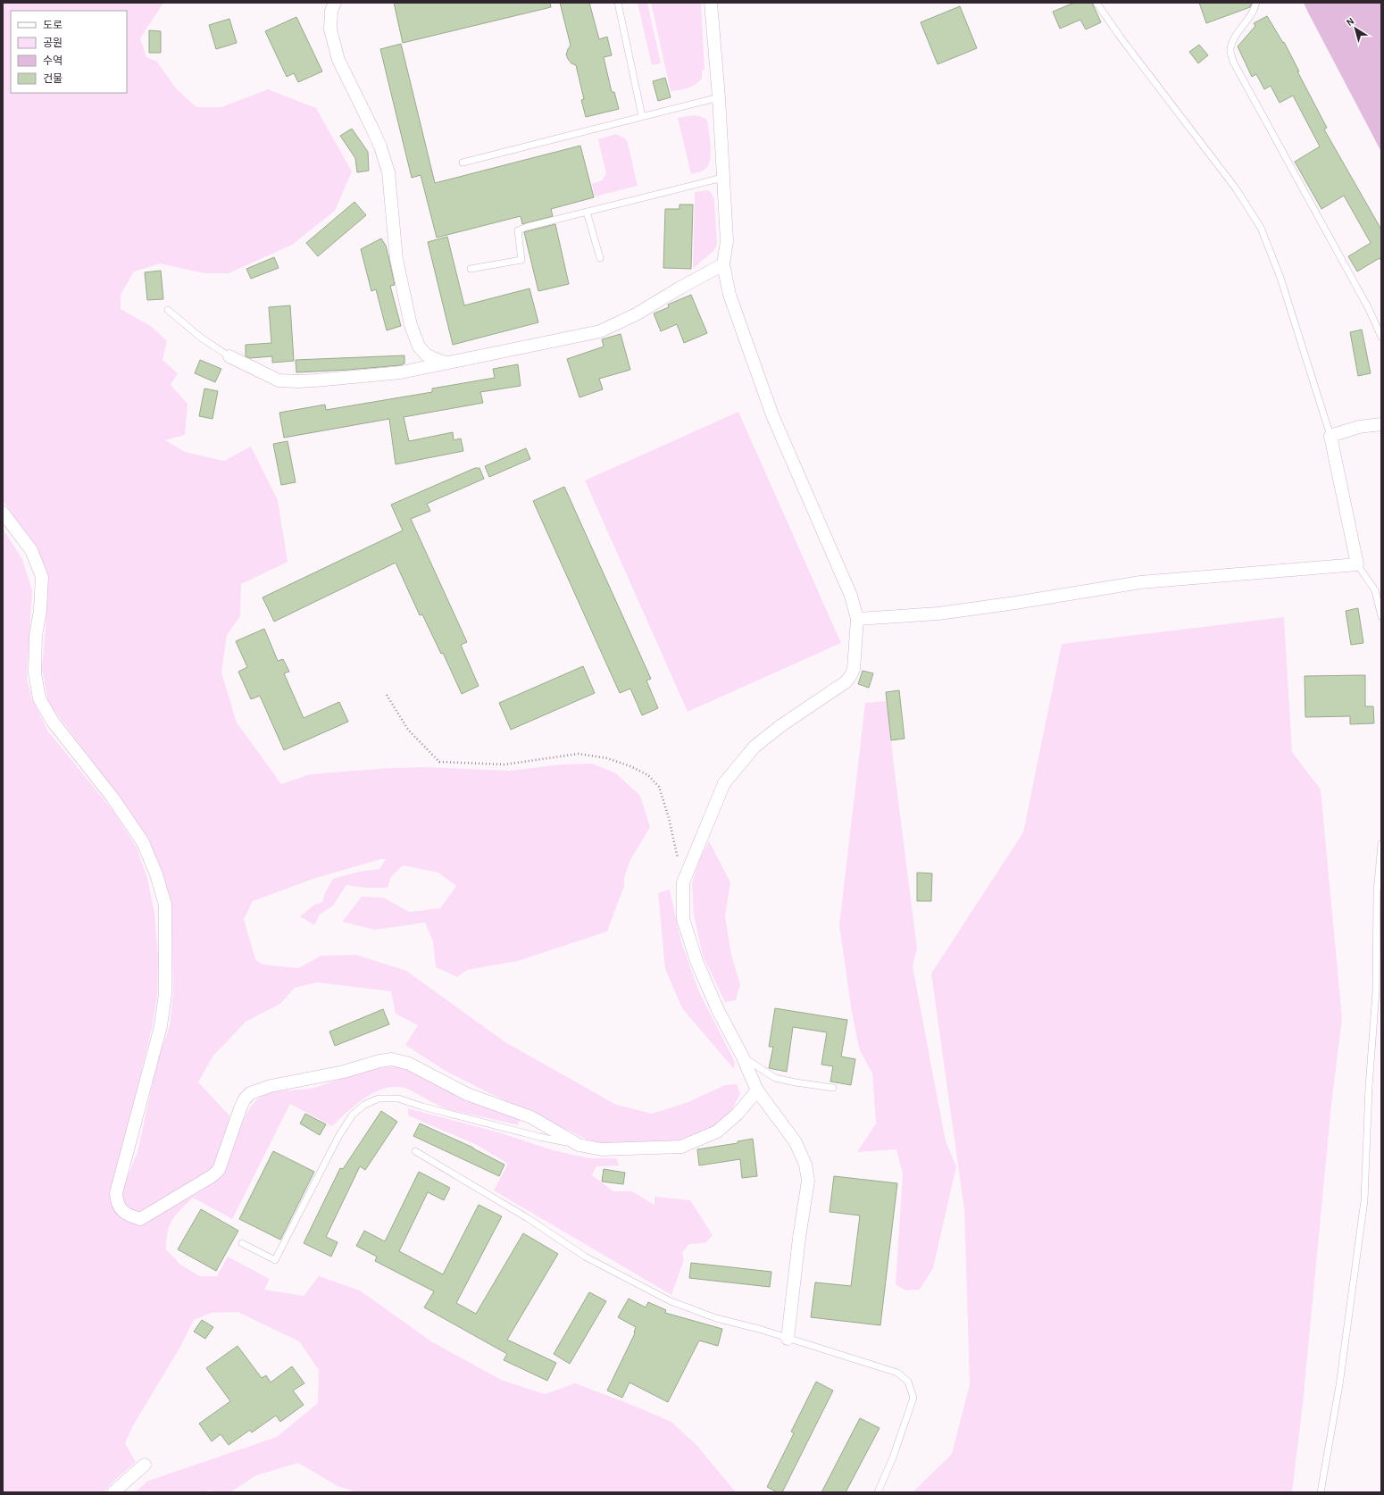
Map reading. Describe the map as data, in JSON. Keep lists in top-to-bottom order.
{
  "legend": [
    "도로",
    "공원",
    "수역",
    "건물"
  ],
  "north": "top left"
}
